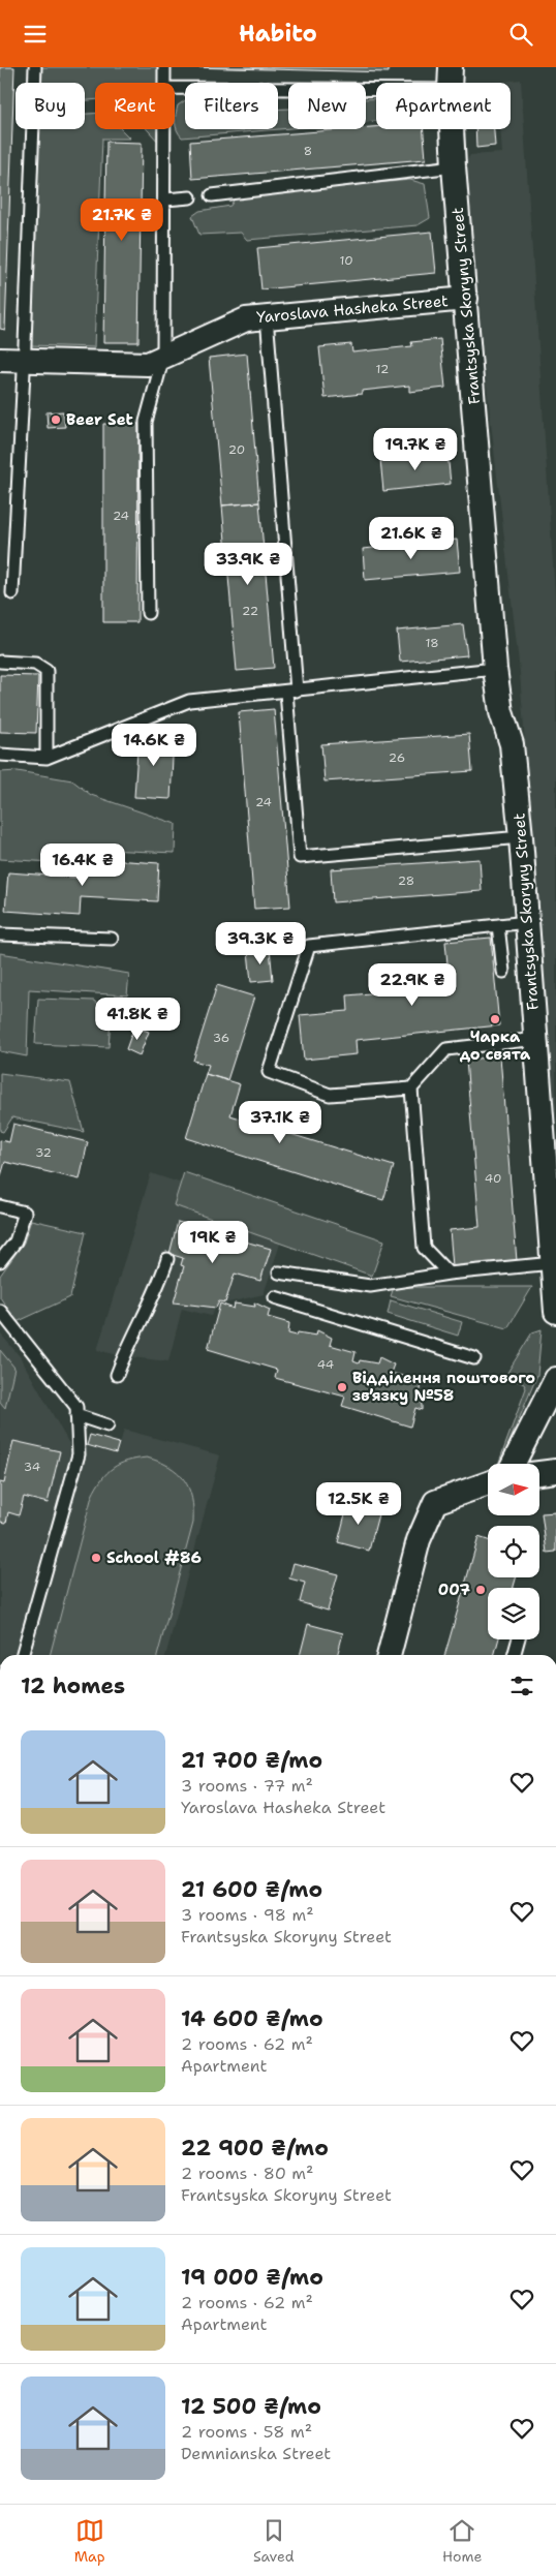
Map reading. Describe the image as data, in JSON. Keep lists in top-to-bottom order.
{
  "streets": {
    "street": ["Frantsyska Skoryny Street", "Yaroslava Hasheka Street"]
  },
  "crossings": [
    ["Frantsyska Skoryny Street", "Yaroslava Hasheka Street"]
  ],
  "places": [
    "Beer Set",
    "Чарка до свята",
    "Відділення поштового зв’язку №58",
    "School #86",
    "007"
  ],
  "house_numbers": [
    "8",
    "10",
    "12",
    "20",
    "24",
    "22",
    "18",
    "26",
    "24",
    "28",
    "36",
    "32",
    "40",
    "44",
    "34"
  ],
  "north": "right",
  "page": {
    "header": "Habito",
    "chip": [
      "Buy",
      "Rent",
      "Filters",
      "New",
      "Apartment"
    ],
    "price": [
      "21.7K ₴",
      "19.7K ₴",
      "21.6K ₴",
      "33.9K ₴",
      "14.6K ₴",
      "16.4K ₴",
      "39.3K ₴",
      "22.9K ₴",
      "41.8K ₴",
      "37.1K ₴",
      "19K ₴",
      "12.5K ₴"
    ],
    "heading": "12 homes",
    "list": [
      {
        "name": "21 700 ₴/mo",
        "note": "3 rooms · 77 m² · Yaroslava Hasheka Street"
      },
      {
        "name": "21 600 ₴/mo",
        "note": "3 rooms · 98 m² · Frantsyska Skoryny Street"
      },
      {
        "name": "14 600 ₴/mo",
        "note": "2 rooms · 62 m² · Apartment"
      },
      {
        "name": "22 900 ₴/mo",
        "note": "2 rooms · 80 m² · Frantsyska Skoryny Street"
      },
      {
        "name": "19 000 ₴/mo",
        "note": "2 rooms · 62 m² · Apartment"
      },
      {
        "name": "12 500 ₴/mo",
        "note": "2 rooms · 58 m² · Demnianska Street"
      }
    ],
    "tabs": ["Map", "Saved", "Home"]
  }
}
